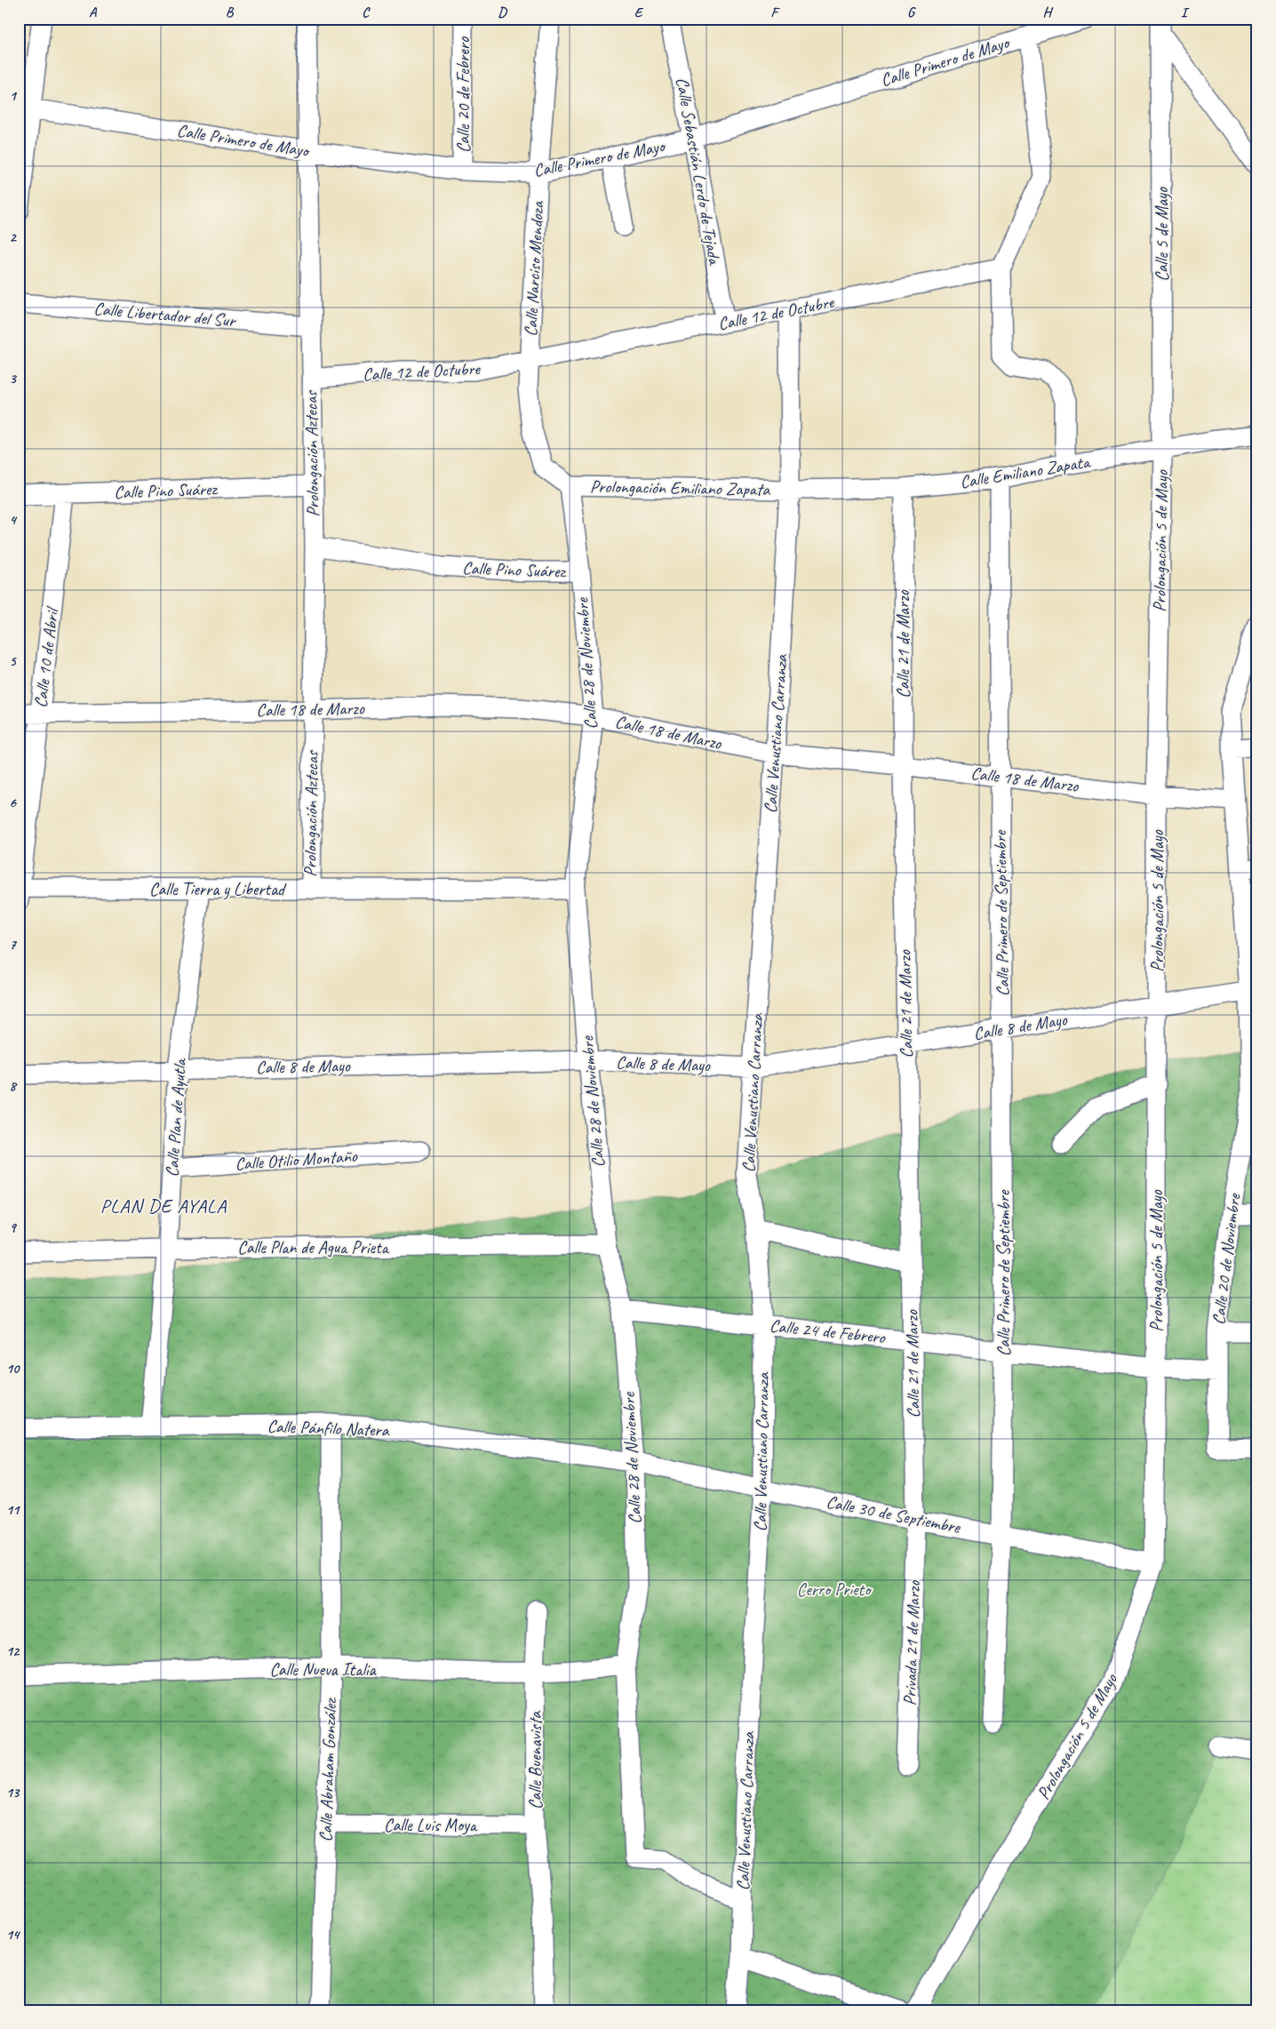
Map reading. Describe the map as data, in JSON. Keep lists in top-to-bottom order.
{
  "streets": {
    "street": [
      "Calle Primero de Mayo",
      "Calle 20 de Febrero",
      "Calle Sebastián Lerdo de Tejada",
      "Calle 5 de Mayo",
      "Calle Narciso Mendoza",
      "Calle 12 de Octubre",
      "Calle Libertador del Sur",
      "Prolongación Aztecas",
      "Calle Emiliano Zapata",
      "Prolongación Emiliano Zapata",
      "Calle Pino Suárez",
      "Prolongación 5 de Mayo",
      "Calle 21 de Marzo",
      "Calle 10 de Abril",
      "Calle 28 de Noviembre",
      "Calle 18 de Marzo",
      "Calle Venustiano Carranza",
      "Calle Tierra y Libertad",
      "Calle Primero de Septiembre",
      "Calle 8 de Mayo",
      "Calle Plan de Ayutla",
      "Calle Otilio Montaño",
      "Calle Plan de Agua Prieta",
      "Calle 20 de Noviembre",
      "Calle 24 de Febrero",
      "Calle Pánfilo Natera",
      "Calle 30 de Septiembre",
      "Privada 21 de Marzo",
      "Calle Nueva Italia",
      "Calle Buenavista",
      "Calle Abraham González",
      "Calle Luis Moya"
    ]
  },
  "crossings": [
    ["Calle Primero de Mayo", "Calle 20 de Febrero"],
    ["Calle Primero de Mayo", "Calle Sebastián Lerdo de Tejada"],
    ["Calle Primero de Mayo", "Calle Narciso Mendoza"],
    ["Calle Primero de Mayo", "Prolongación Aztecas"],
    ["Calle Sebastián Lerdo de Tejada", "Calle 12 de Octubre"],
    ["Calle 5 de Mayo", "Calle Emiliano Zapata"],
    ["Calle 5 de Mayo", "Prolongación 5 de Mayo"],
    ["Calle Narciso Mendoza", "Calle 12 de Octubre"],
    ["Calle 12 de Octubre", "Prolongación Aztecas"],
    ["Calle 12 de Octubre", "Calle Venustiano Carranza"],
    ["Calle Libertador del Sur", "Prolongación Aztecas"],
    ["Prolongación Aztecas", "Calle Pino Suárez"],
    ["Prolongación Aztecas", "Calle 18 de Marzo"],
    ["Prolongación Aztecas", "Calle Tierra y Libertad"],
    ["Calle Emiliano Zapata", "Prolongación Emiliano Zapata"],
    ["Calle Emiliano Zapata", "Prolongación 5 de Mayo"],
    ["Calle Emiliano Zapata", "Calle 21 de Marzo"],
    ["Calle Emiliano Zapata", "Calle Venustiano Carranza"],
    ["Calle Emiliano Zapata", "Calle Primero de Septiembre"],
    ["Prolongación Emiliano Zapata", "Calle 28 de Noviembre"],
    ["Prolongación Emiliano Zapata", "Calle Venustiano Carranza"],
    ["Calle Pino Suárez", "Calle 10 de Abril"],
    ["Calle Pino Suárez", "Calle 28 de Noviembre"],
    ["Prolongación 5 de Mayo", "Calle 18 de Marzo"],
    ["Prolongación 5 de Mayo", "Calle 8 de Mayo"],
    ["Prolongación 5 de Mayo", "Calle 24 de Febrero"],
    ["Prolongación 5 de Mayo", "Calle 30 de Septiembre"],
    ["Calle 21 de Marzo", "Calle 18 de Marzo"],
    ["Calle 21 de Marzo", "Calle 8 de Mayo"],
    ["Calle 21 de Marzo", "Calle 24 de Febrero"],
    ["Calle 21 de Marzo", "Calle 30 de Septiembre"],
    ["Calle 21 de Marzo", "Privada 21 de Marzo"],
    ["Calle 10 de Abril", "Calle 18 de Marzo"],
    ["Calle 10 de Abril", "Calle Tierra y Libertad"],
    ["Calle 28 de Noviembre", "Calle 18 de Marzo"],
    ["Calle 28 de Noviembre", "Calle Venustiano Carranza"],
    ["Calle 28 de Noviembre", "Calle Tierra y Libertad"],
    ["Calle 28 de Noviembre", "Calle 8 de Mayo"],
    ["Calle 28 de Noviembre", "Calle Plan de Agua Prieta"],
    ["Calle 28 de Noviembre", "Calle 24 de Febrero"],
    ["Calle 28 de Noviembre", "Calle Pánfilo Natera"],
    ["Calle 28 de Noviembre", "Calle 30 de Septiembre"],
    ["Calle 28 de Noviembre", "Calle Nueva Italia"],
    ["Calle 18 de Marzo", "Calle Venustiano Carranza"],
    ["Calle 18 de Marzo", "Calle Primero de Septiembre"],
    ["Calle 18 de Marzo", "Calle 20 de Noviembre"],
    ["Calle Venustiano Carranza", "Calle 8 de Mayo"],
    ["Calle Venustiano Carranza", "Calle 24 de Febrero"],
    ["Calle Venustiano Carranza", "Calle 30 de Septiembre"],
    ["Calle Tierra y Libertad", "Calle Plan de Ayutla"],
    ["Calle Primero de Septiembre", "Calle 8 de Mayo"],
    ["Calle Primero de Septiembre", "Calle 24 de Febrero"],
    ["Calle Primero de Septiembre", "Calle 30 de Septiembre"],
    ["Calle 8 de Mayo", "Calle Plan de Ayutla"],
    ["Calle 8 de Mayo", "Calle 20 de Noviembre"],
    ["Calle Plan de Ayutla", "Calle Otilio Montaño"],
    ["Calle Plan de Ayutla", "Calle Plan de Agua Prieta"],
    ["Calle Plan de Ayutla", "Calle Pánfilo Natera"],
    ["Calle 20 de Noviembre", "Calle 24 de Febrero"],
    ["Calle Pánfilo Natera", "Calle 30 de Septiembre"],
    ["Calle Pánfilo Natera", "Calle Abraham González"],
    ["Calle 30 de Septiembre", "Privada 21 de Marzo"],
    ["Calle Nueva Italia", "Calle Buenavista"],
    ["Calle Nueva Italia", "Calle Abraham González"],
    ["Calle Buenavista", "Calle Luis Moya"],
    ["Calle Abraham González", "Calle Luis Moya"]
  ],
  "districts": ["PLAN DE AYALA"],
  "parks": ["Cerro Prieto"],
  "grid": {
    "columns": [
      "A",
      "B",
      "C",
      "D",
      "E",
      "F",
      "G",
      "H",
      "I"
    ],
    "rows": [
      "1",
      "2",
      "3",
      "4",
      "5",
      "6",
      "7",
      "8",
      "9",
      "10",
      "11",
      "12",
      "13",
      "14"
    ]
  }
}
